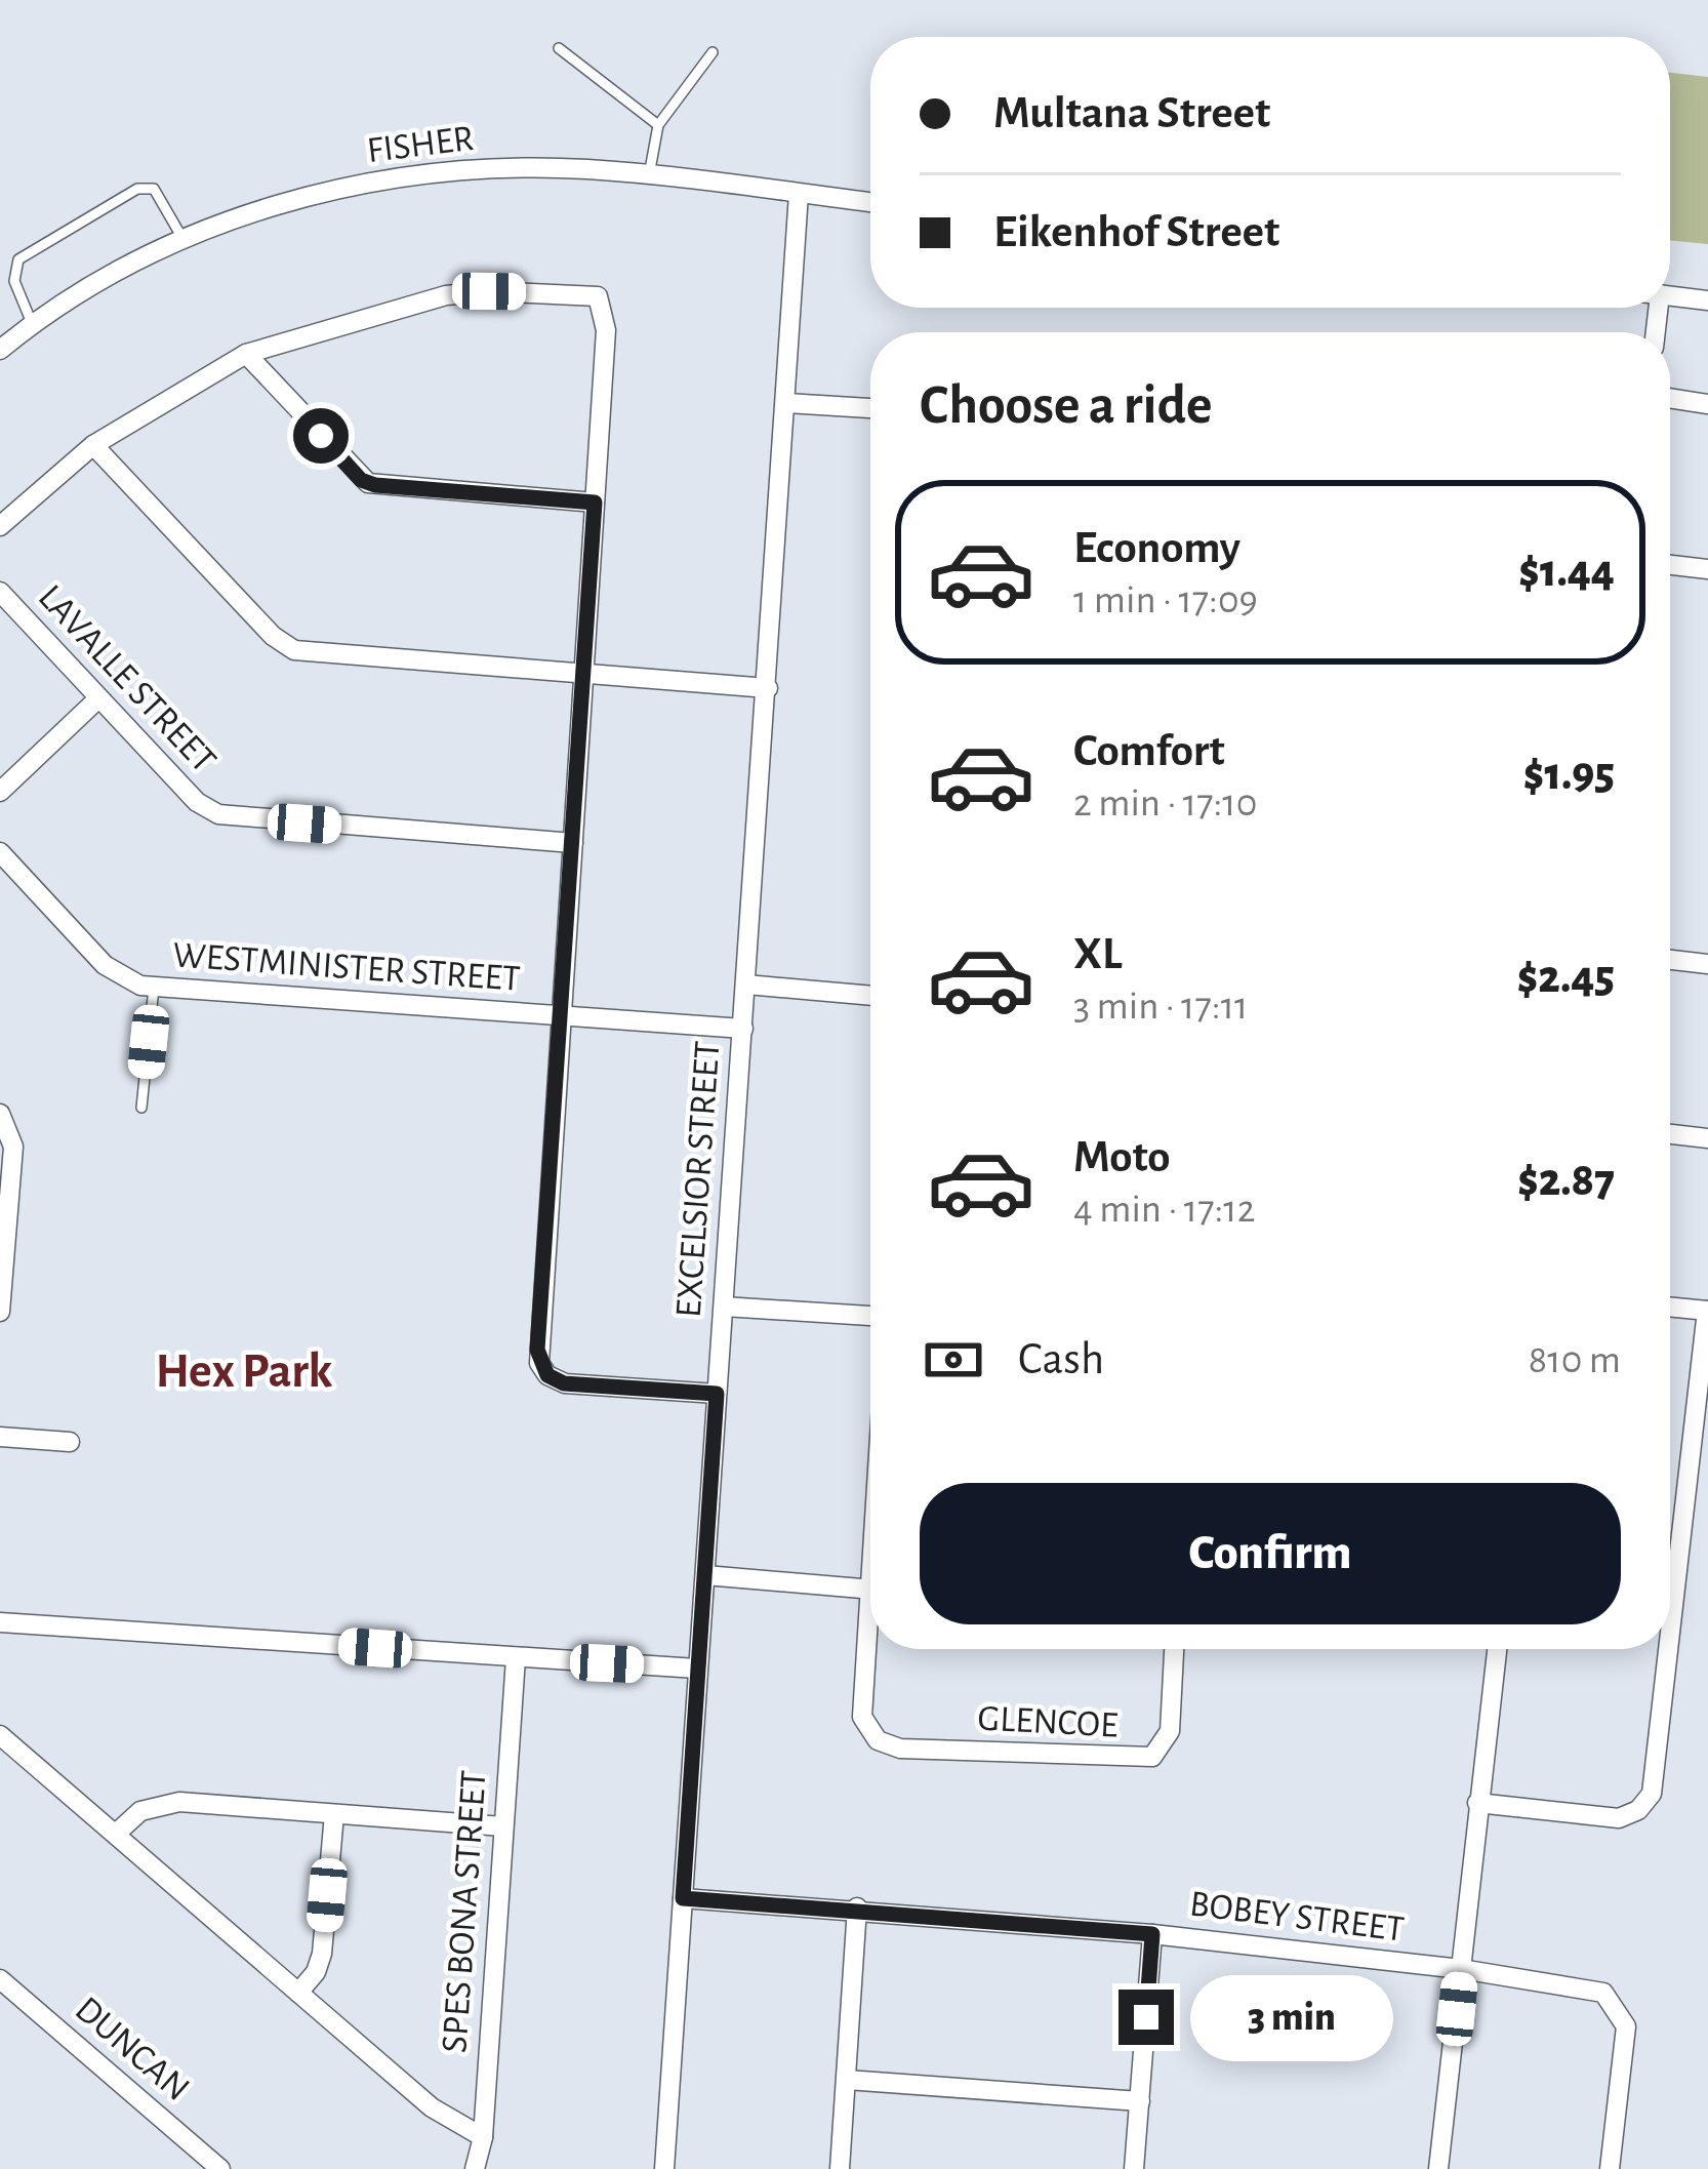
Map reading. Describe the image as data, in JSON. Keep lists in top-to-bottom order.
{
  "streets": {
    "street": [
      "FISHER",
      "LAVALLE STREET",
      "WESTMINISTER STREET",
      "EXCELSIOR STREET",
      "GLENCOE",
      "SPES BONA STREET",
      "BOBEY STREET",
      "DUNCAN"
    ]
  },
  "crossings": [
    ["FISHER", "EXCELSIOR STREET"],
    ["WESTMINISTER STREET", "EXCELSIOR STREET"],
    ["EXCELSIOR STREET", "BOBEY STREET"]
  ],
  "districts": ["Hex Park"],
  "page": {
    "banner": ["Multana Street", "Eikenhof Street"],
    "heading": "Choose a ride",
    "list": [
      {
        "name": "Economy",
        "note": "1 min · 17:09",
        "value": "$1.44"
      },
      {
        "name": "Comfort",
        "note": "2 min · 17:10",
        "value": "$1.95"
      },
      {
        "name": "XL",
        "note": "3 min · 17:11",
        "value": "$2.45"
      },
      {
        "name": "Moto",
        "note": "4 min · 17:12",
        "value": "$2.87"
      }
    ],
    "pay": ["Cash", "810 m"],
    "buttons": "Confirm",
    "bubble": "3 min"
  }
}
